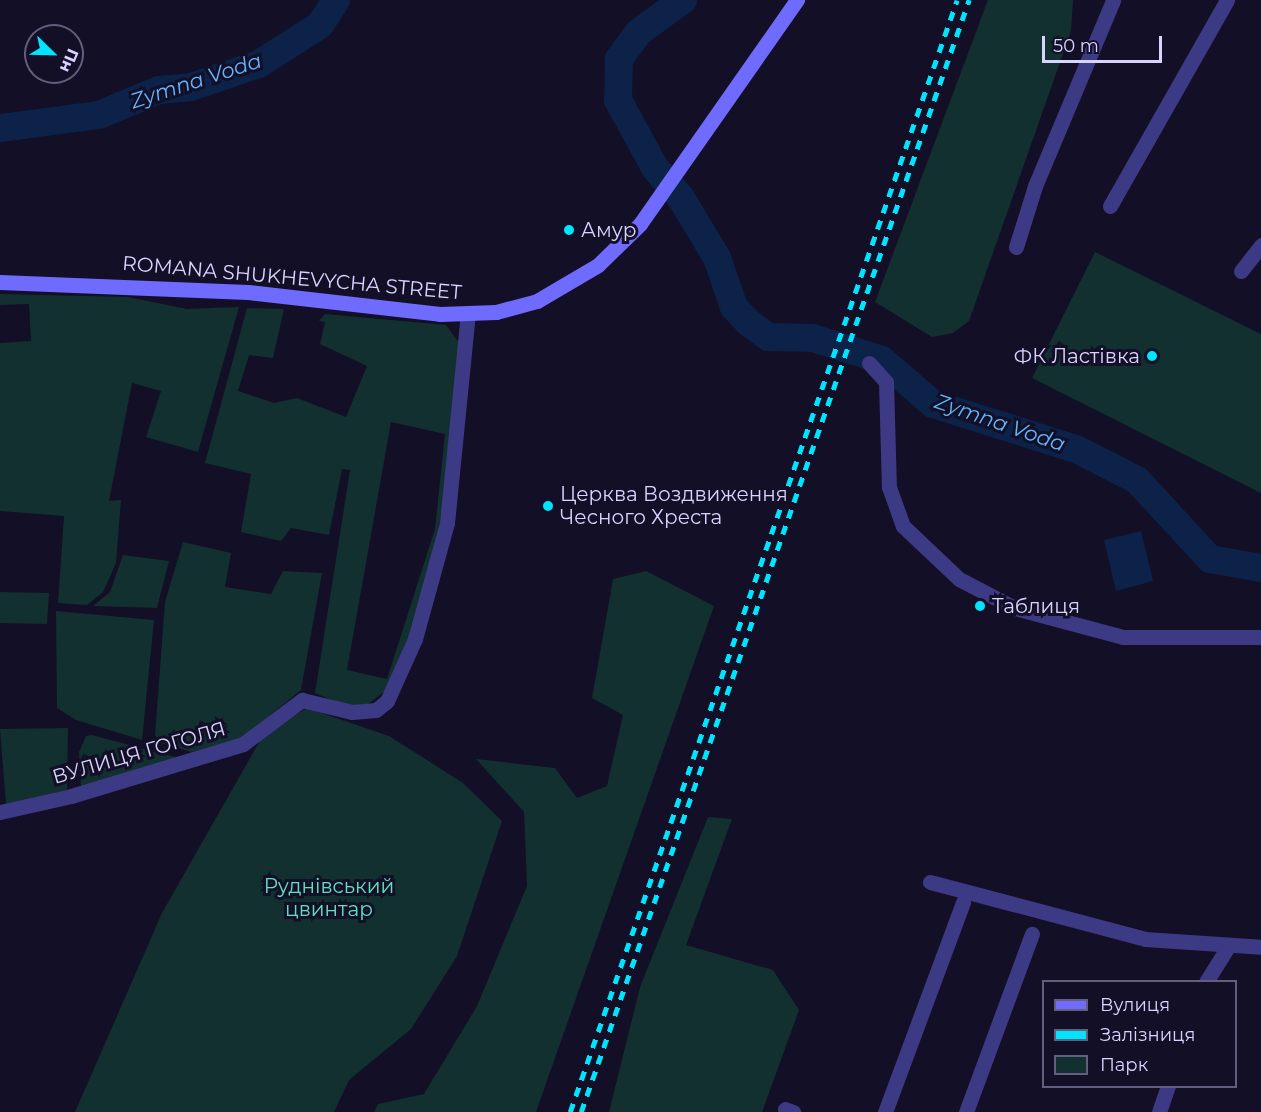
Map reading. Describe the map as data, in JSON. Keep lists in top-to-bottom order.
{
  "streets": {
    "main road": ["ROMANA SHUKHEVYCHA STREET"],
    "street": ["ВУЛИЦЯ ГОГОЛЯ"]
  },
  "crossings": [
    ["ROMANA SHUKHEVYCHA STREET", "ВУЛИЦЯ ГОГОЛЯ"]
  ],
  "water": ["Zymna Voda"],
  "parks": ["Руднівський цвинтар"],
  "places": [
    "Амур",
    "ФК Ластівка",
    "Церква Воздвиження Чесного Хреста",
    "Таблиця"
  ],
  "legend": ["Вулиця", "Залізниця", "Парк"],
  "scale_bar": "50 m",
  "north": "bottom right"
}
